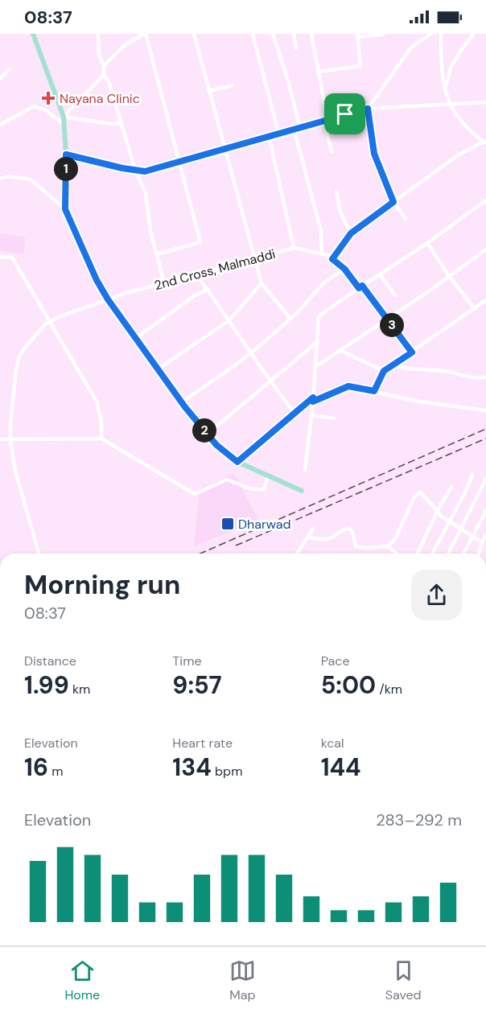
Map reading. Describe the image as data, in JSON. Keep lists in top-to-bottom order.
{
  "streets": {
    "street": ["2nd Cross, Malmaddi"]
  },
  "places": {
    "health": ["Nayana Clinic"],
    "transit": ["Dharwad"]
  },
  "page": {
    "status": "08:37",
    "pins": ["1", "3", "2"],
    "heading": ["Morning run", "08:37"],
    "stats": [
      ["Distance", "1.99 km"],
      ["Time", "9:57"],
      ["Pace", "5:00 /km"],
      ["Elevation", "16 m"],
      ["Heart rate", "134 bpm"],
      ["kcal", "144"]
    ],
    "chart": ["Elevation", "283–292 m"],
    "tabs": ["Home", "Map", "Saved"]
  }
}
